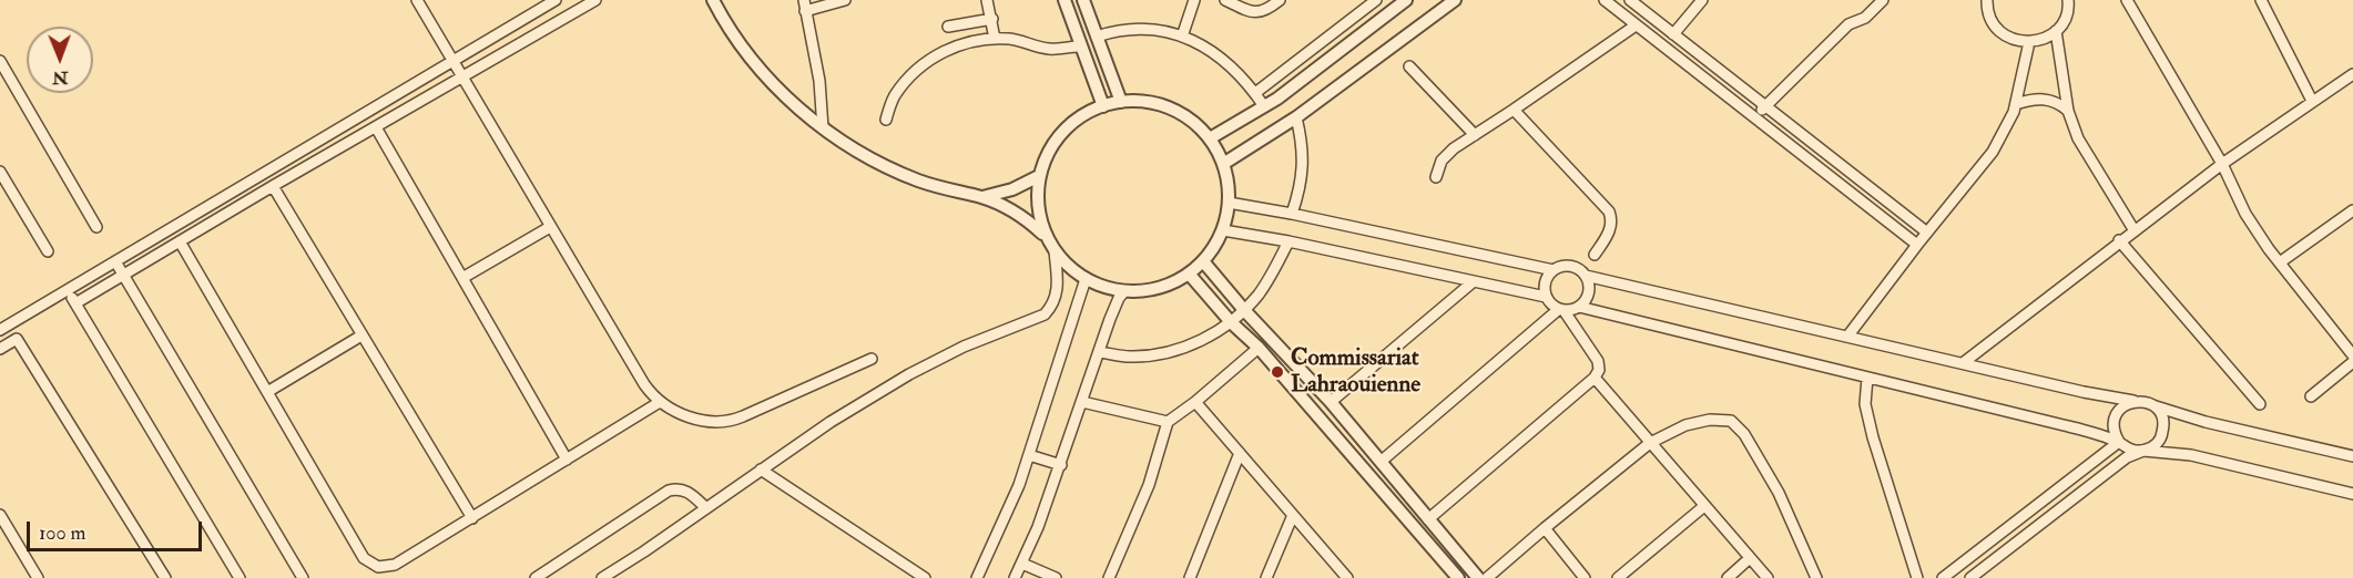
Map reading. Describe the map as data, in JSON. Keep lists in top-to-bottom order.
{
  "places": ["Commissariat Lahraouienne"],
  "scale_bar": "100 m",
  "north": "bottom"
}
